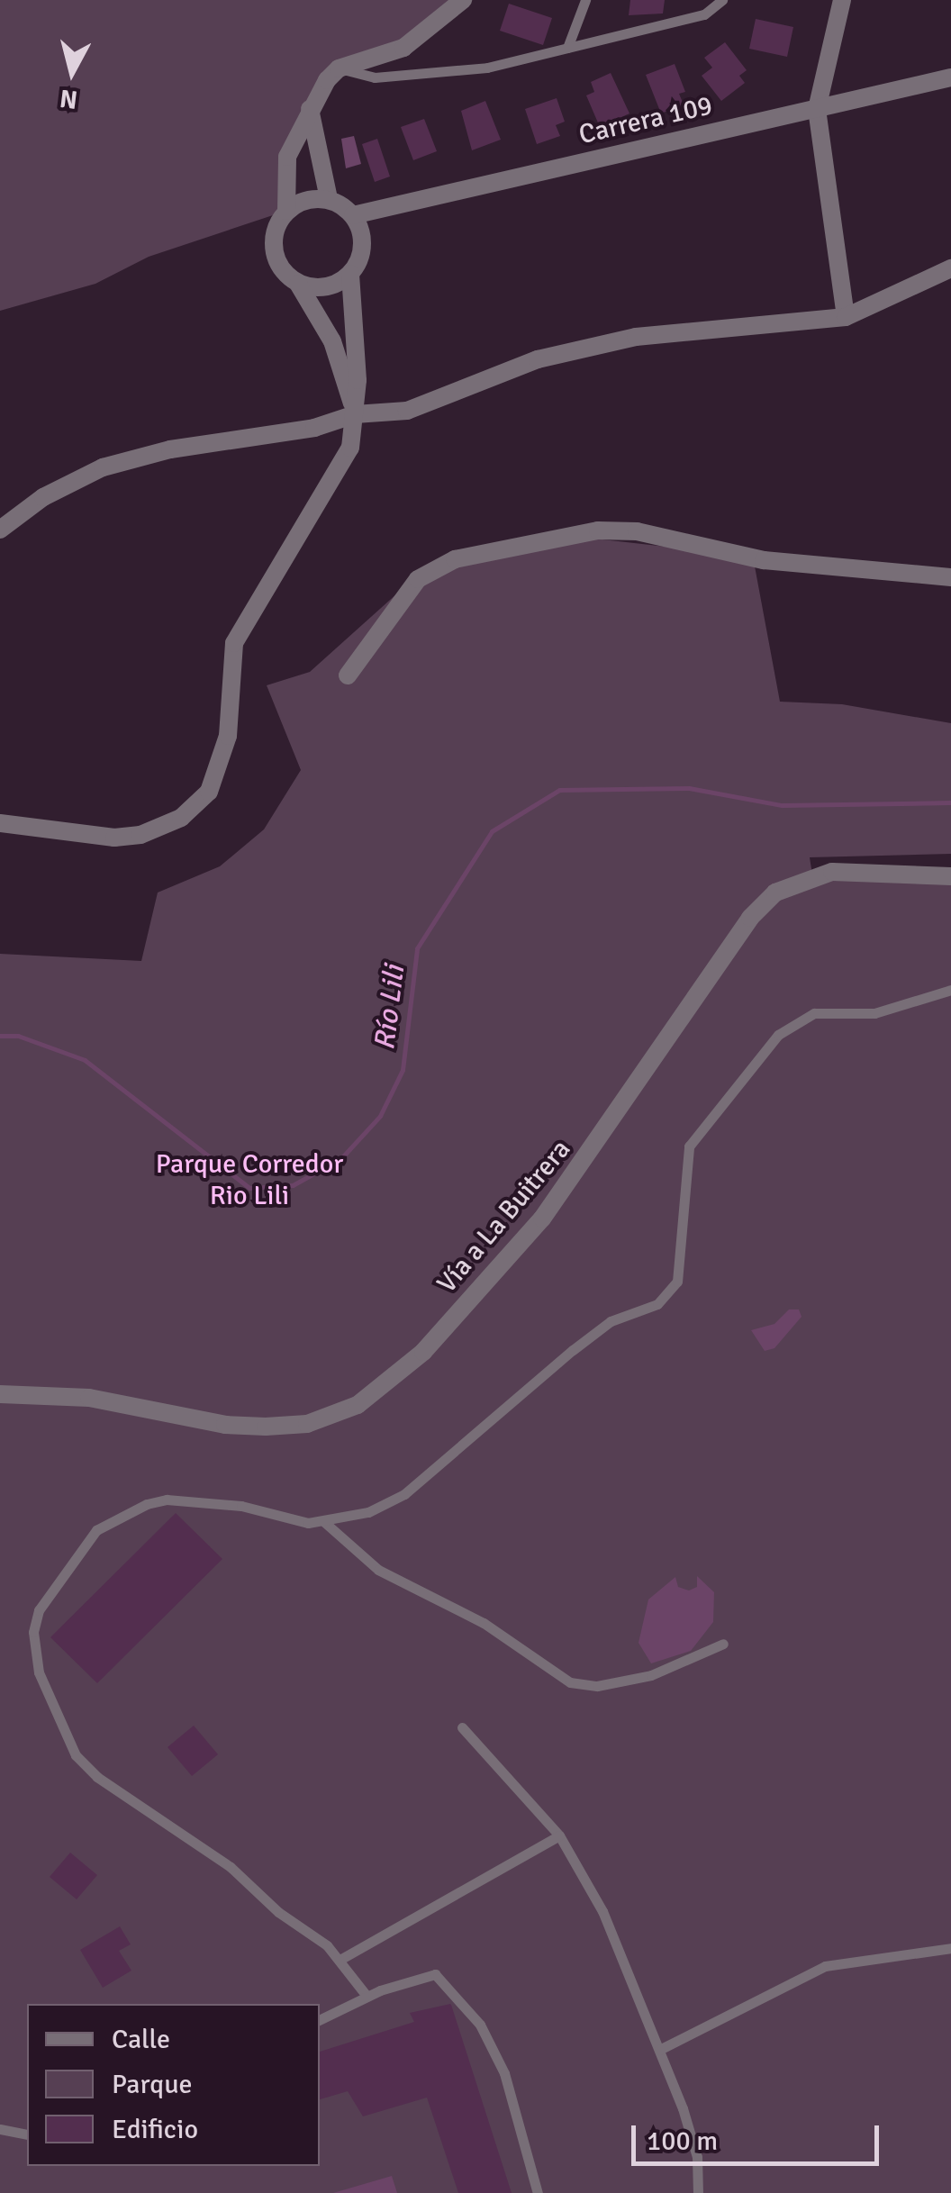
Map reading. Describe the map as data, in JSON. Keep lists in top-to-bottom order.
{
  "streets": {
    "street": ["Carrera 109", "Vía a La Buitrera"]
  },
  "water": ["Río Lili"],
  "parks": ["Parque Corredor Rio Lili"],
  "legend": ["Calle", "Parque", "Edificio"],
  "scale_bar": "100 m",
  "north": "bottom"
}
